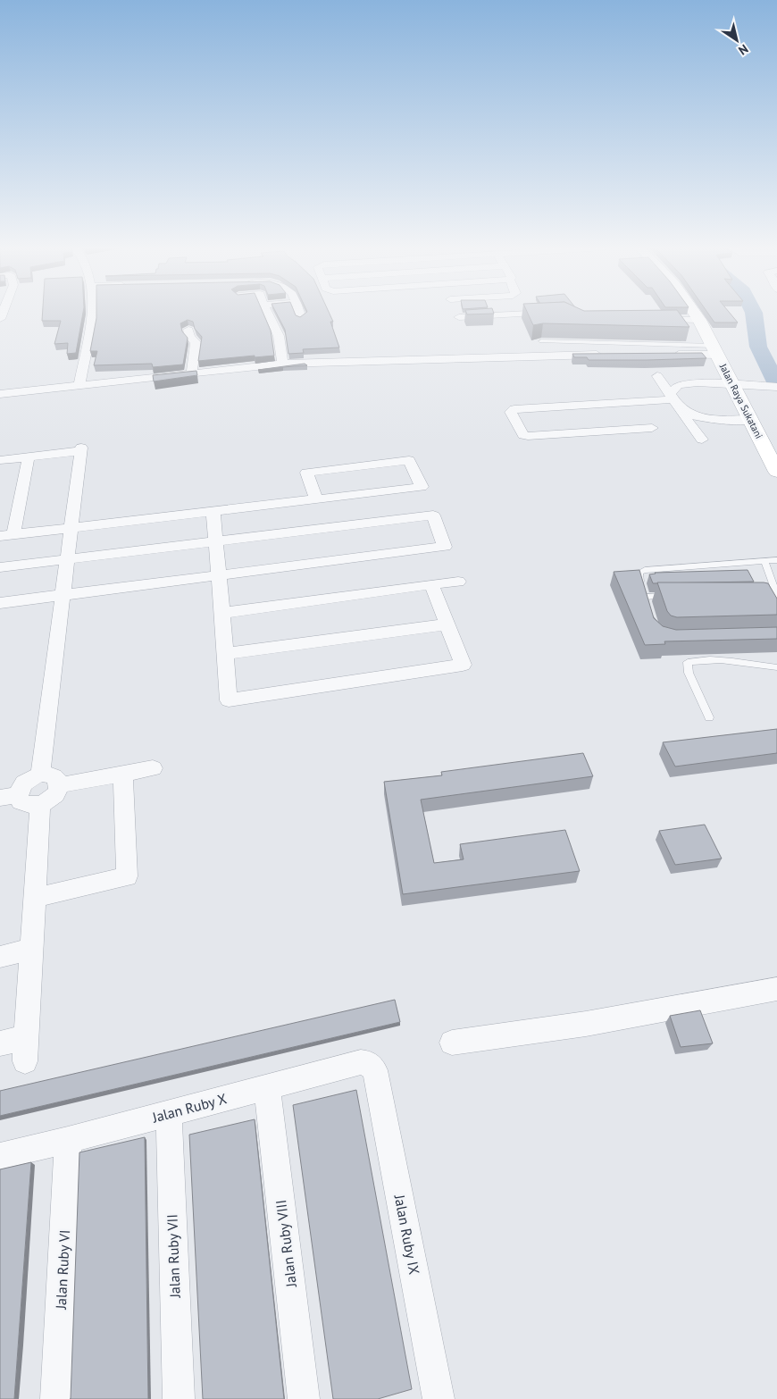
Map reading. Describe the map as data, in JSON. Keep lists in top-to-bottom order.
{
  "streets": {
    "main road": ["Jalan Raya Sukatani"],
    "street": [
      "Jalan Ruby X",
      "Jalan Ruby IX",
      "Jalan Ruby VIII",
      "Jalan Ruby VII",
      "Jalan Ruby VI"
    ]
  },
  "crossings": [
    ["Jalan Ruby X", "Jalan Ruby IX"],
    ["Jalan Ruby X", "Jalan Ruby VIII"],
    ["Jalan Ruby X", "Jalan Ruby VII"],
    ["Jalan Ruby X", "Jalan Ruby VI"]
  ],
  "north": "bottom right"
}
